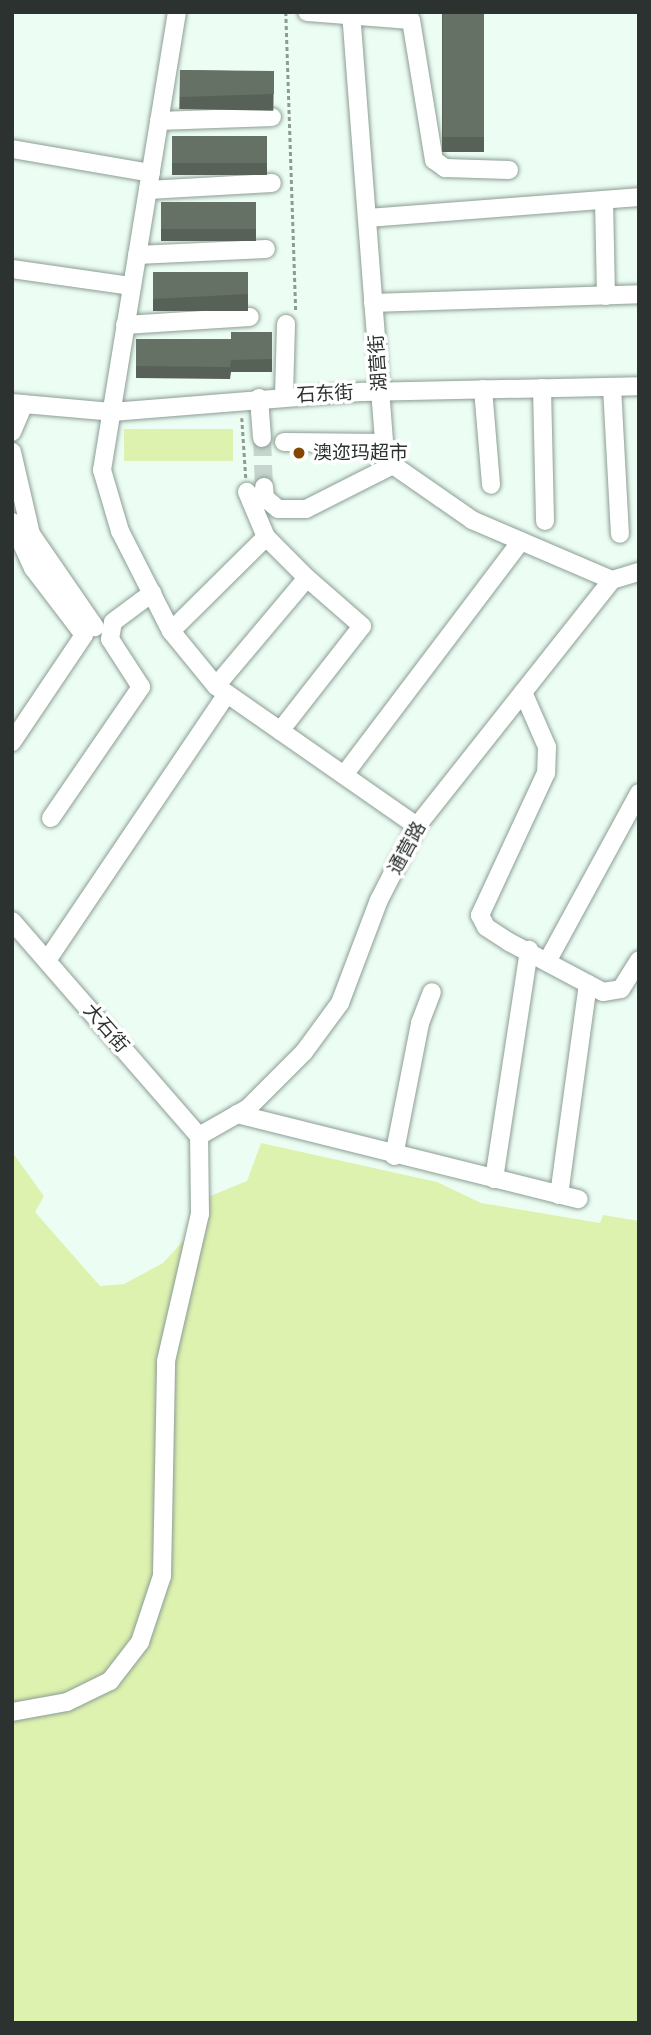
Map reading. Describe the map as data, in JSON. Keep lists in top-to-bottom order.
{
  "streets": {
    "street": [
      "湖营街",
      "石东街",
      "通营路",
      "大石街"
    ]
  },
  "crossings": [
    ["湖营街", "石东街"],
    ["通营路", "大石街"]
  ],
  "places": ["澳迩玛超市"]
}
